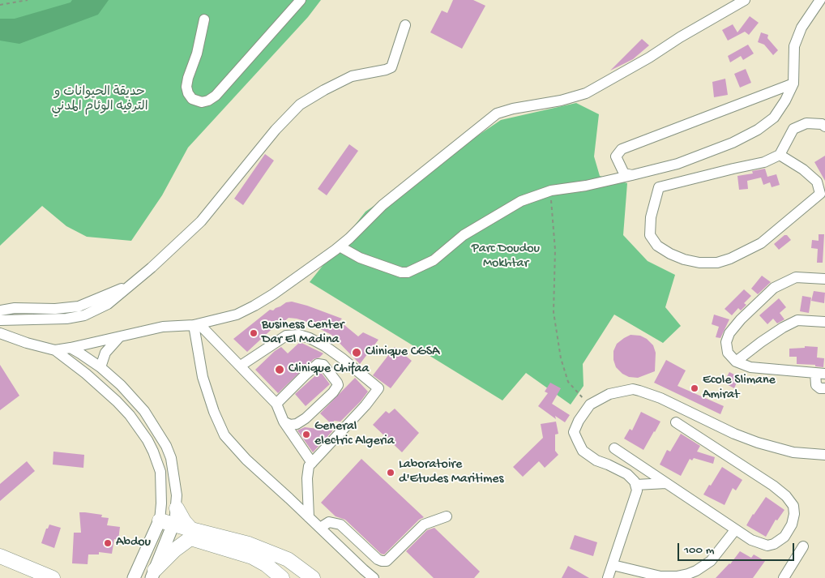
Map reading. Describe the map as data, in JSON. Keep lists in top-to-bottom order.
{
  "parks": ["حديقة الحيوانات و الترفيه الوئام المدني", "Parc Doudou Mokhtar"],
  "places": [
    "Business Center Dar El Madina",
    "Clinique CGSA",
    "Clinique Chifaa",
    "Ecole Slimane Amirat",
    "General electric Algeria",
    "Laboratoire d'Etudes Maritimes",
    "Abdou"
  ],
  "scale_bar": "100 m"
}
